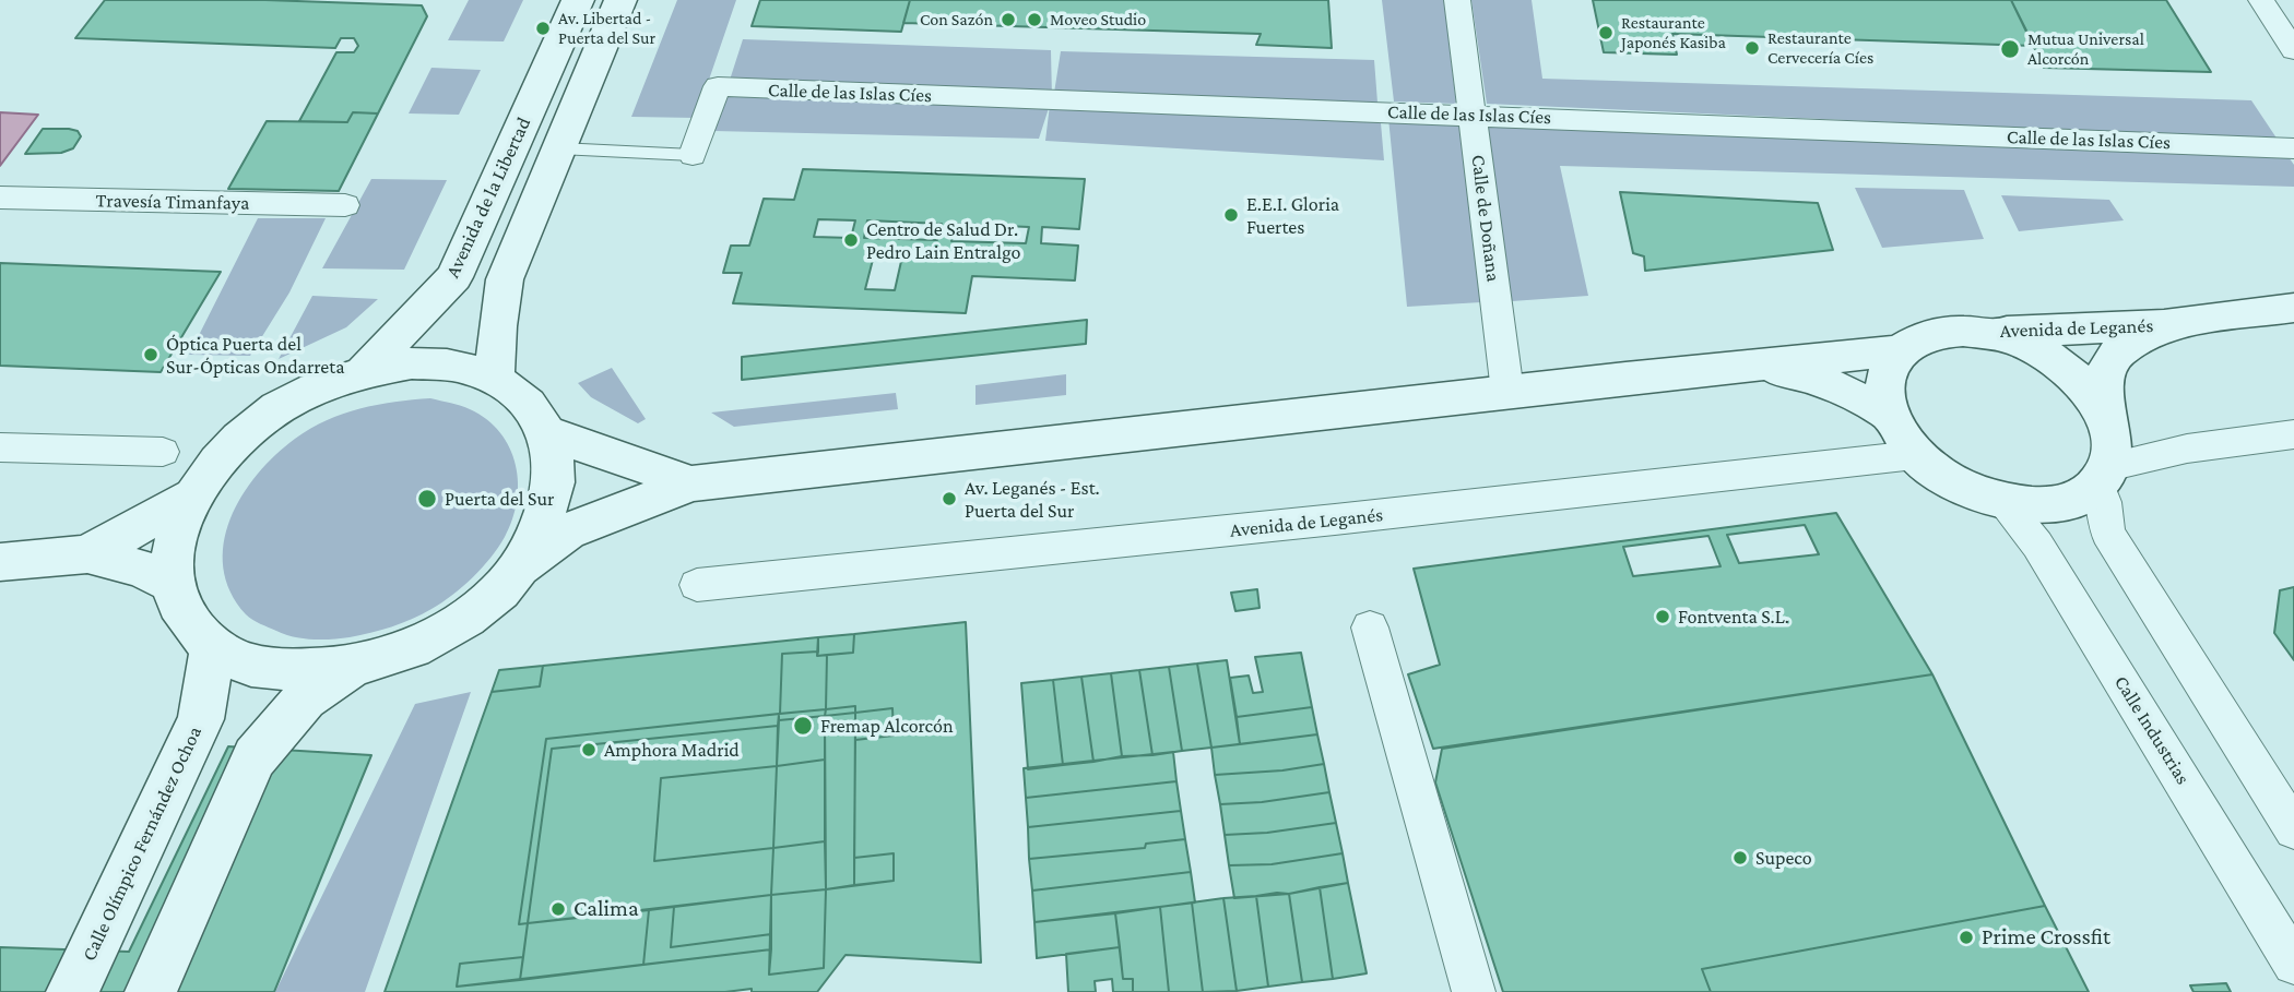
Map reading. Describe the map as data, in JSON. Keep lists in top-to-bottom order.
{
  "streets": {
    "street": [
      "Calle de las Islas Cíes",
      "Avenida de la Libertad",
      "Travesía Timanfaya",
      "Calle de Doñana",
      "Avenida de Leganés",
      "Calle Industrias",
      "Calle Olímpico Fernández Ochoa"
    ]
  },
  "crossings": [
    ["Calle de las Islas Cíes", "Calle de Doñana"],
    ["Avenida de Leganés", "Calle Industrias"]
  ],
  "places": [
    "Con Sazón",
    "Moveo Studio",
    "Av. Libertad - Puerta del Sur",
    "Restaurante Japonés Kasiba",
    "Restaurante Cervecería Cíes",
    "Mutua Universal Alcorcón",
    "E.E.I. Gloria Fuertes",
    "Centro de Salud Dr. Pedro Lain Entralgo",
    "Óptica Puerta del Sur-Ópticas Ondarreta",
    "Puerta del Sur",
    "Av. Leganés - Est. Puerta del Sur",
    "Fontventa S.L.",
    "Fremap Alcorcón",
    "Amphora Madrid",
    "Supeco",
    "Calima",
    "Prime Crossfit"
  ]
}
